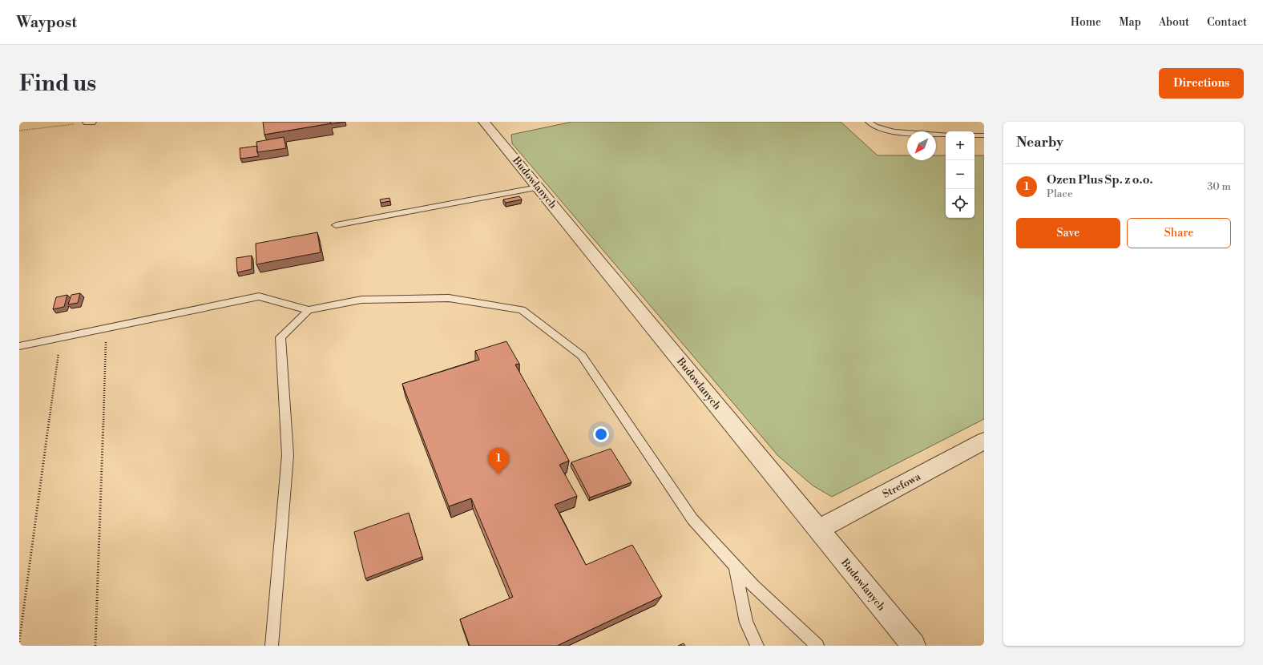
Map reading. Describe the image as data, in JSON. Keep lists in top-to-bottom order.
{
  "streets": {
    "street": ["Budowlanych", "Strefowa"]
  },
  "crossings": [
    ["Budowlanych", "Strefowa"]
  ],
  "north": "bottom left",
  "page": {
    "header": "Waypost",
    "nav": [
      "Home",
      "Map",
      "About",
      "Contact"
    ],
    "buttons": [
      "Directions",
      ["Save", "Share"]
    ],
    "title": "Find us",
    "heading": "Nearby",
    "map_buttons": ["+", "−"],
    "list": [
      {
        "mark": "1",
        "name": "Ozen Plus Sp. z o.o.",
        "note": "Place",
        "value": "30 m"
      }
    ],
    "pins": "1"
  }
}
